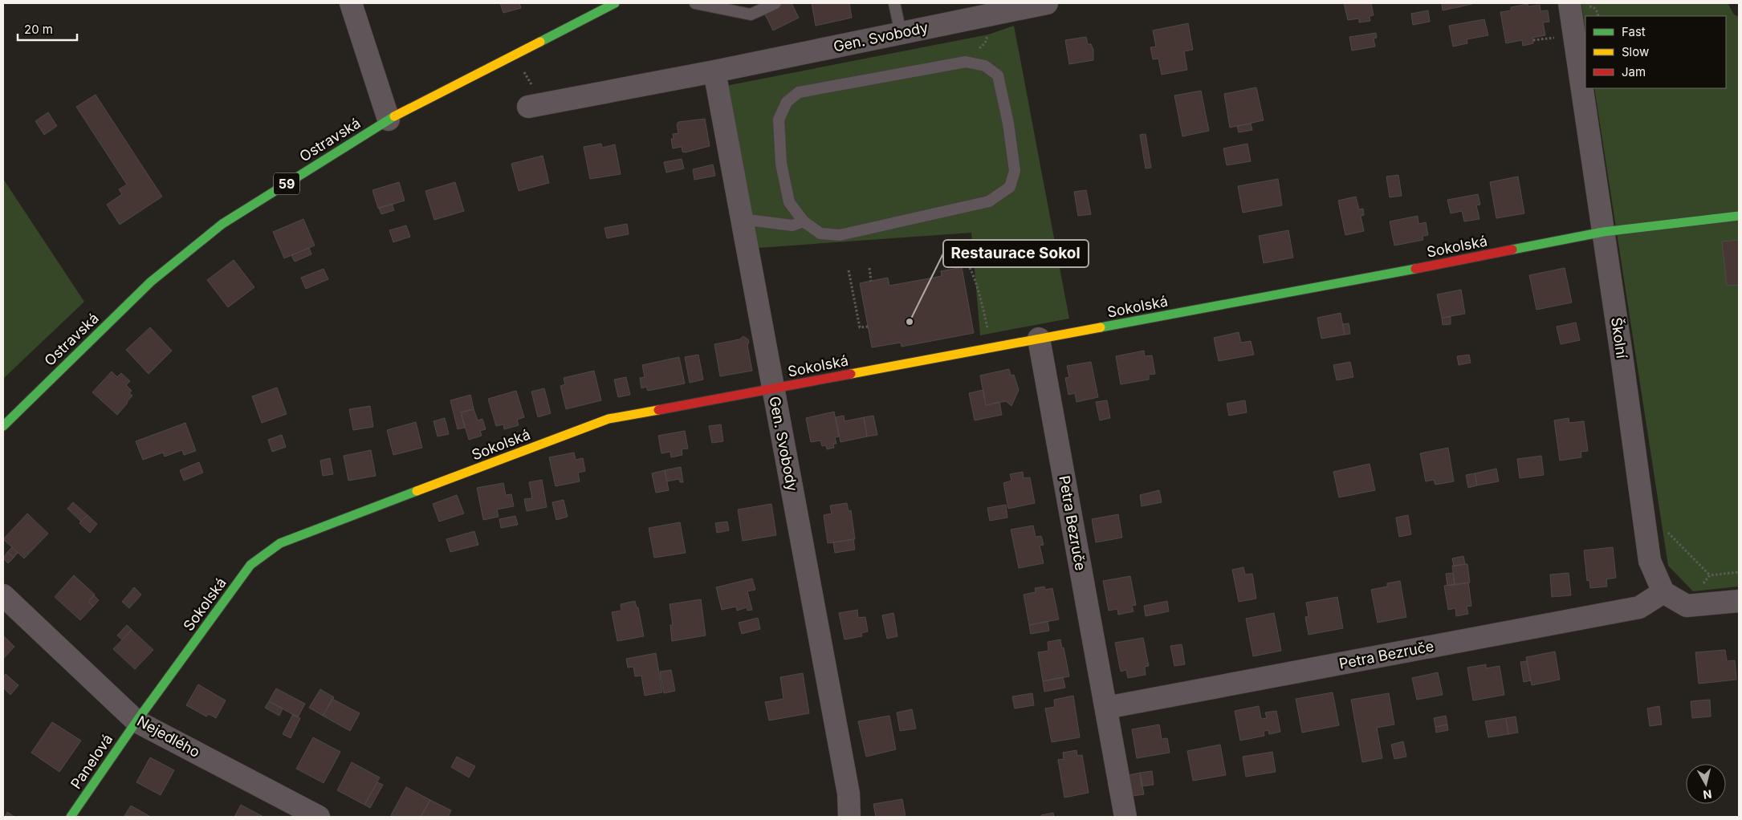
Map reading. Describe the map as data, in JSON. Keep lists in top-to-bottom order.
{
  "streets": {
    "street": [
      "Gen. Svobody",
      "Ostravská",
      "59",
      "Sokolská",
      "Školní",
      "Petra Bezruče",
      "Nejedlého",
      "Panelová"
    ]
  },
  "crossings": [
    ["Gen. Svobody", "Sokolská"],
    ["Sokolská", "Školní"],
    ["Sokolská", "Petra Bezruče"],
    ["Sokolská", "Nejedlého"],
    ["Sokolská", "Panelová"],
    ["Školní", "Petra Bezruče"],
    ["Nejedlého", "Panelová"]
  ],
  "places": ["Restaurace Sokol"],
  "legend": ["Fast", "Slow", "Jam"],
  "scale_bar": "20 m",
  "north": "bottom"
}
